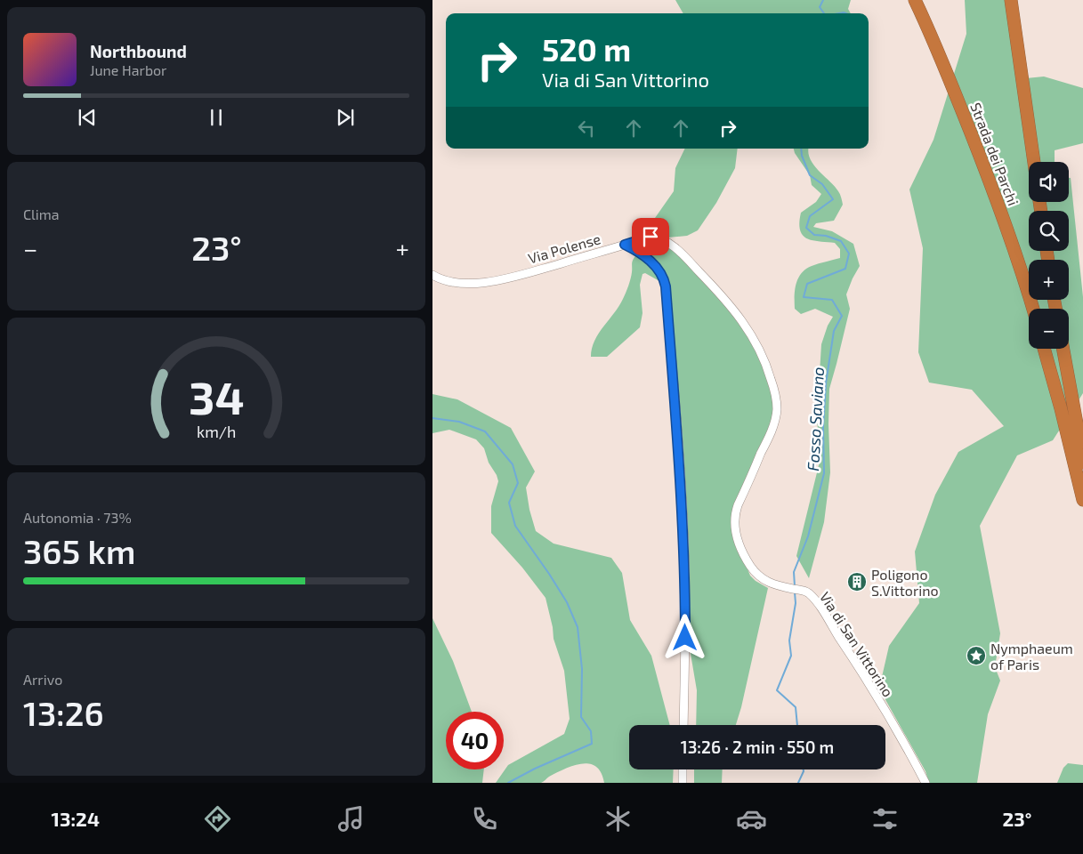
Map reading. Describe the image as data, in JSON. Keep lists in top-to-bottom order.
{
  "streets": {
    "highway": ["Strada dei Parchi"],
    "street": ["Via Polense", "Via di San Vittorino"]
  },
  "crossings": [
    ["Via Polense", "Via di San Vittorino"]
  ],
  "water": ["Fosso Saviano"],
  "places": {
    "building": ["Poligono S.Vittorino"],
    "place": ["Nymphaeum of Paris"]
  },
  "page": {
    "turn": ["520 m", "Via di San Vittorino"],
    "song": ["Northbound", "June Harbor"],
    "tile": [
      "Clima",
      ["Autonomia · 73%", "365 km"],
      ["Arrivo", "13:26"]
    ],
    "map_buttons": ["+", "−"],
    "heat": ["−", "23°", "+"],
    "limit": "40",
    "trip": "13:26 · 2 min · 550 m",
    "tabs": ["13:24", "23°"],
    "gauge": ["34", "km/h"]
  }
}
